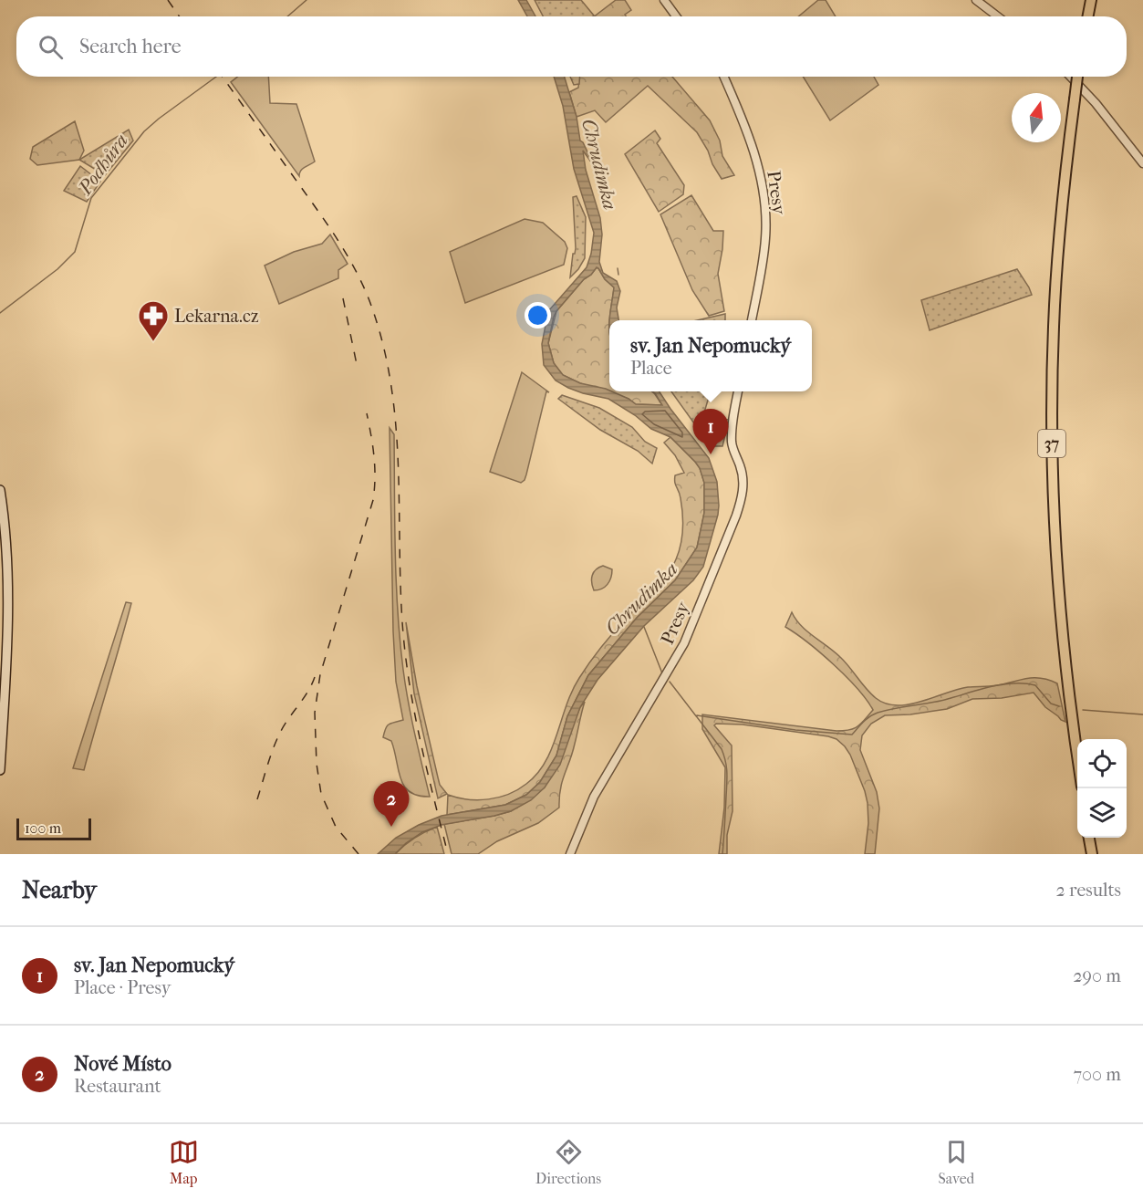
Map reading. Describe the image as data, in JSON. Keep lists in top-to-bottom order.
{
  "streets": {
    "main road": ["37"],
    "street": ["Presy"]
  },
  "water": ["Podhůra", "Chrudimka"],
  "places": {
    "pharmacy": ["Lekarna.cz"]
  },
  "scale_bar": "100 m",
  "north": "top",
  "page": {
    "search": "Search here",
    "popup": ["sv. Jan Nepomucký", "Place"],
    "pins": ["1", "2"],
    "scale": "100 m",
    "heading": ["Nearby", "2 results"],
    "list": [
      {
        "mark": "1",
        "name": "sv. Jan Nepomucký",
        "note": "Place · Presy",
        "value": "290 m"
      },
      {
        "mark": "2",
        "name": "Nové Místo",
        "note": "Restaurant",
        "value": "700 m"
      }
    ],
    "nav": ["Map", "Directions", "Saved"]
  }
}
